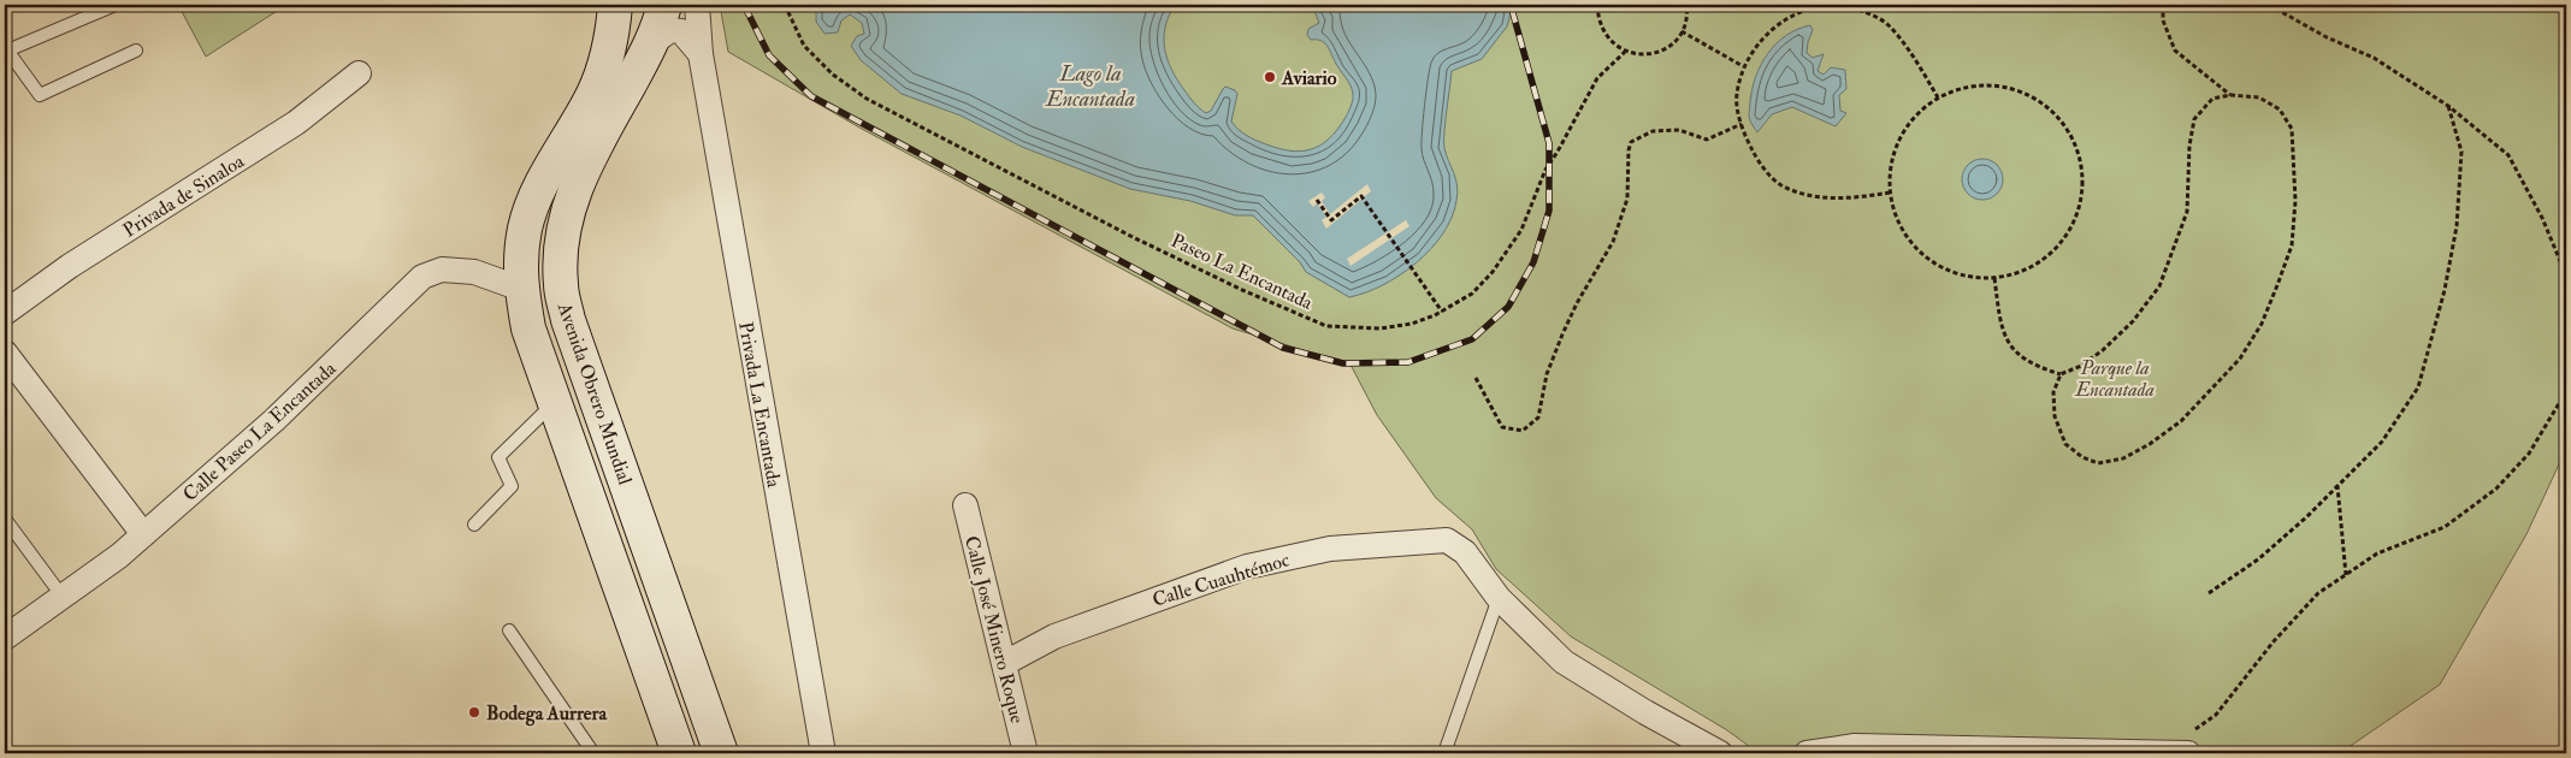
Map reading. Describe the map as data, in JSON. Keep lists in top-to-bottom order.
{
  "streets": {
    "main road": ["Avenida Obrero Mundial"],
    "street": [
      "Privada de Sinaloa",
      "Privada La Encantada",
      "Calle Paseo La Encantada",
      "Calle Cuauhtémoc",
      "Calle José Minero Roque"
    ],
    "path": ["Paseo La Encantada"]
  },
  "crossings": [
    ["Avenida Obrero Mundial", "Calle Paseo La Encantada"],
    ["Calle Cuauhtémoc", "Calle José Minero Roque"]
  ],
  "water": ["Lago la Encantada"],
  "parks": ["Parque la Encantada"],
  "places": ["Aviario", "Bodega Aurrera"]
}
